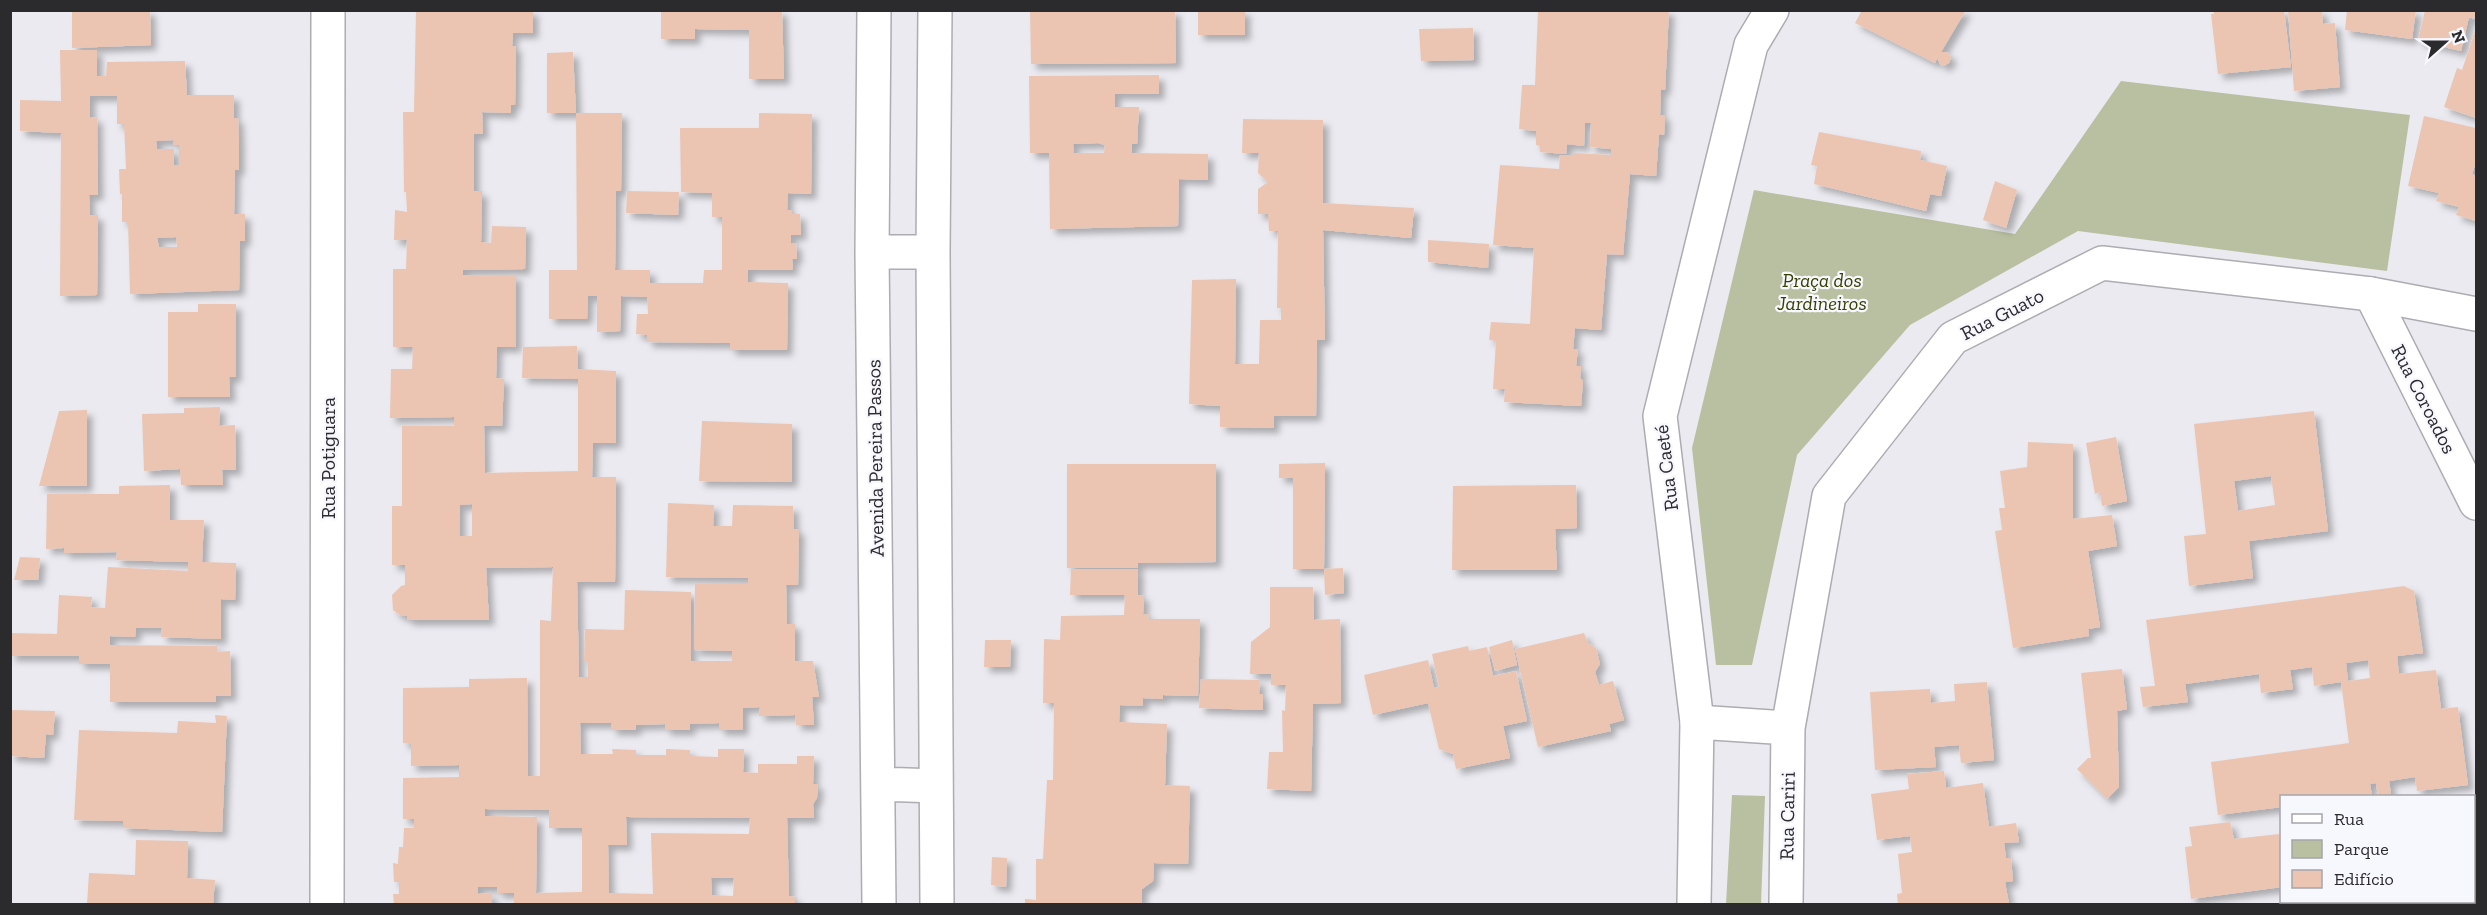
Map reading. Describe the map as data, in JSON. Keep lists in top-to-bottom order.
{
  "streets": {
    "street": [
      "Rua Guato",
      "Rua Coroados",
      "Rua Potiguara",
      "Avenida Pereira Passos",
      "Rua Caeté",
      "Rua Cariri"
    ]
  },
  "crossings": [
    ["Rua Guato", "Rua Coroados"],
    ["Rua Guato", "Rua Cariri"]
  ],
  "parks": ["Praça dos Jardineiros"],
  "legend": ["Rua", "Parque", "Edifício"],
  "north": "right"
}
